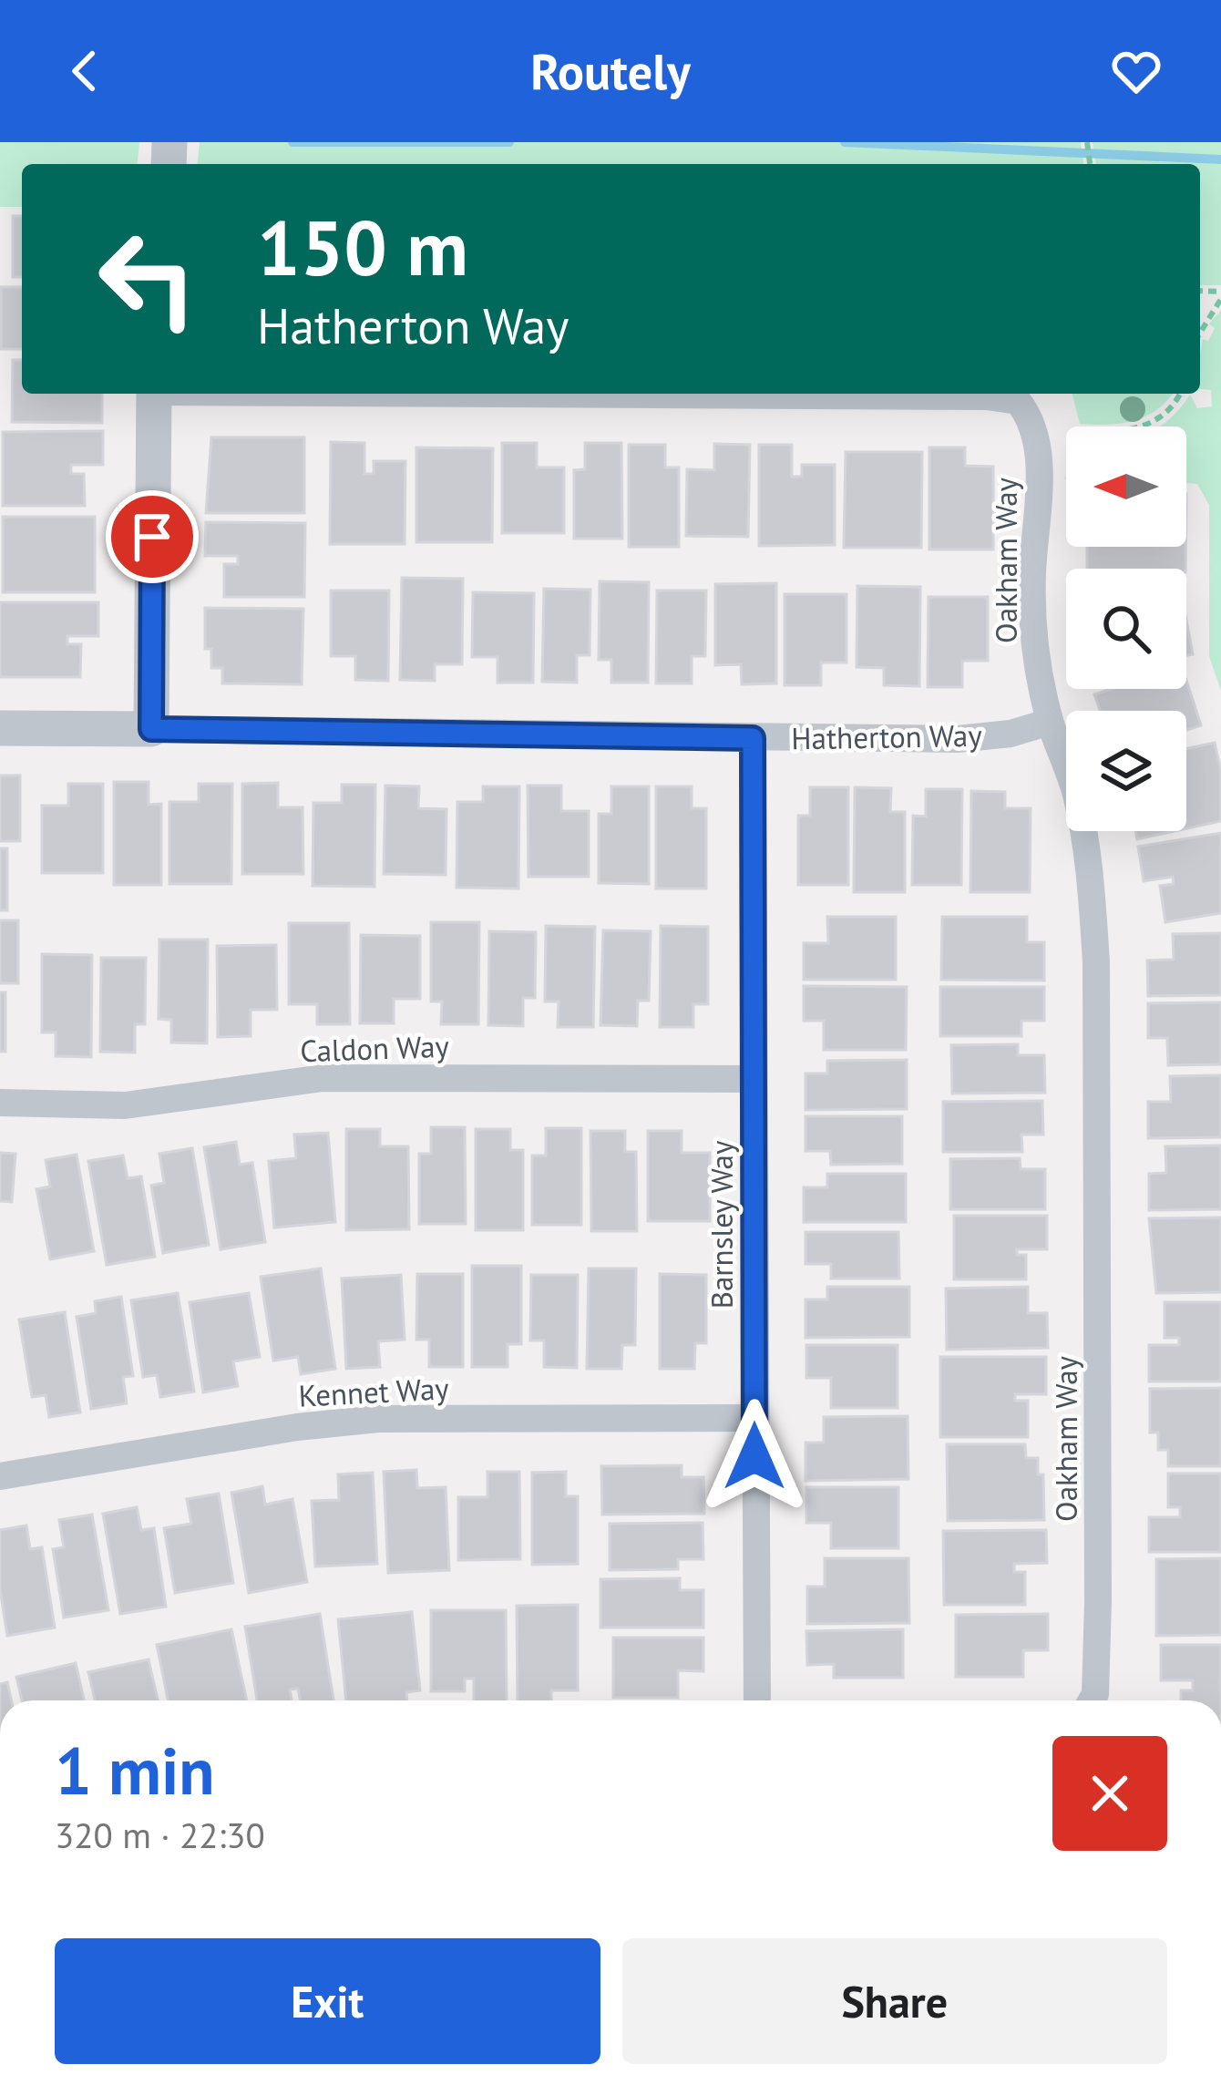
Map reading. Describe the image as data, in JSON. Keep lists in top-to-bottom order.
{
  "streets": {
    "street": [
      "Oakham Way",
      "Hatherton Way",
      "Caldon Way",
      "Barnsley Way",
      "Kennet Way"
    ]
  },
  "crossings": [
    ["Oakham Way", "Hatherton Way"],
    ["Hatherton Way", "Barnsley Way"],
    ["Caldon Way", "Barnsley Way"],
    ["Barnsley Way", "Kennet Way"]
  ],
  "north": "left",
  "page": {
    "header": "Routely",
    "turn": ["150 m", "Hatherton Way"],
    "heading": ["1 min", "320 m · 22:30"],
    "buttons": ["Exit", "Share"]
  }
}
